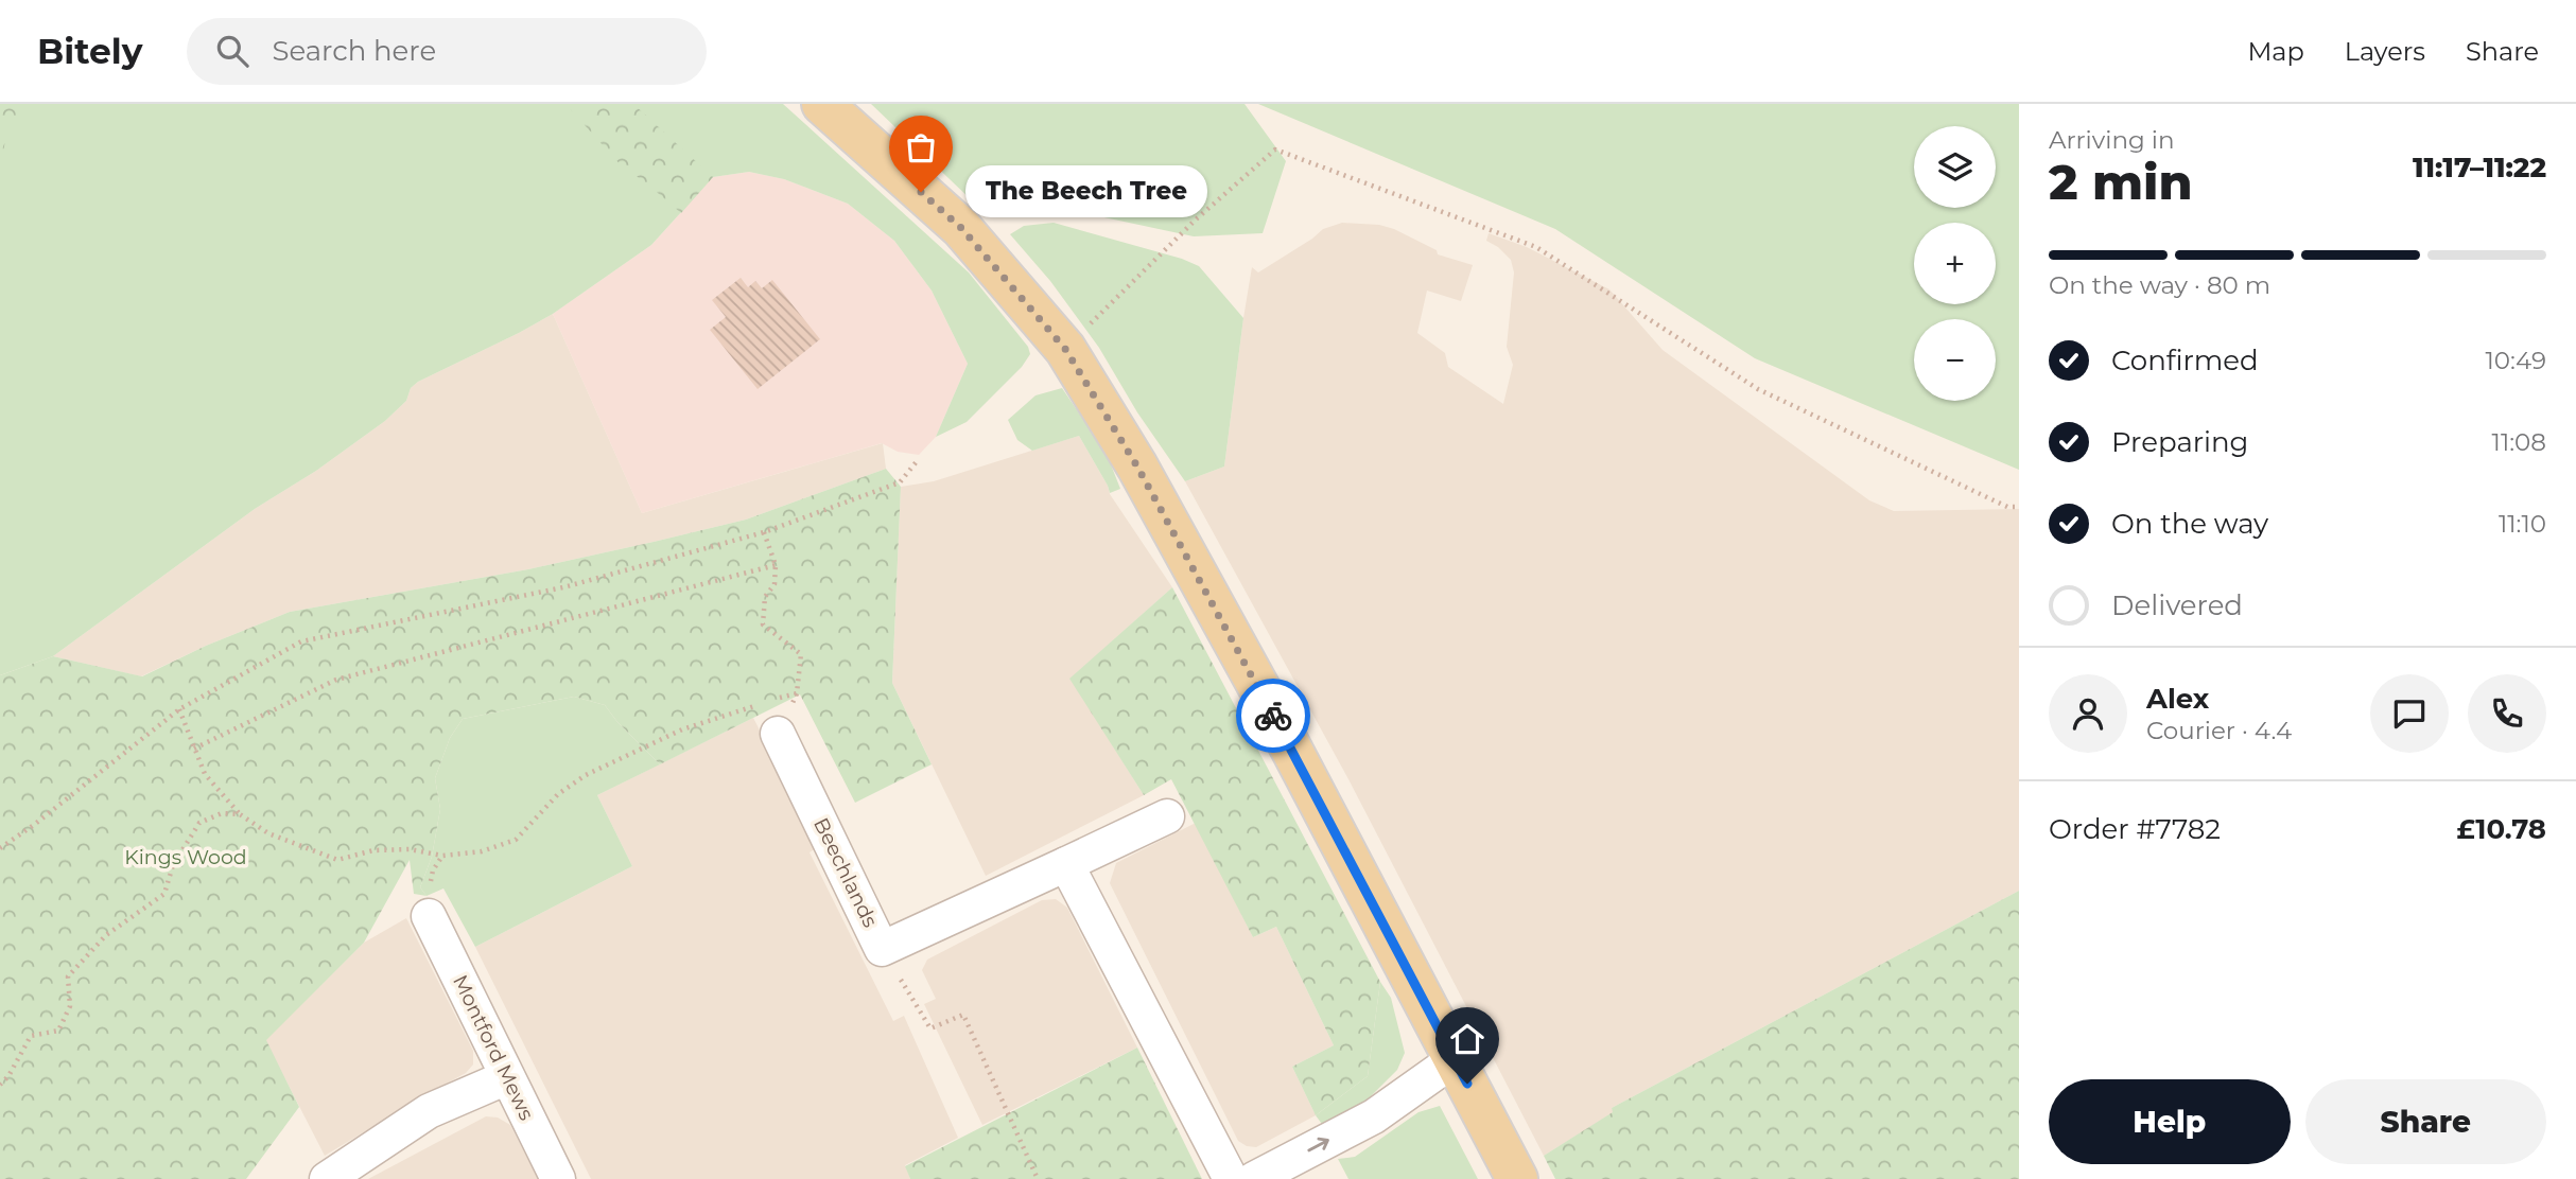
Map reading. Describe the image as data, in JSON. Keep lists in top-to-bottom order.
{
  "streets": {
    "street": ["Beechlands", "Montford Mews"]
  },
  "parks": ["Kings Wood"],
  "places": ["The Beech Tree"],
  "page": {
    "header": "Bitely",
    "search": "Search here",
    "nav": ["Map", "Layers", "Share"],
    "heading": ["2 min", "Arriving in", "11:17–11:22"],
    "panel": [
      "Alex",
      "Courier · 4.4",
      "Order #7782",
      "£10.78"
    ],
    "map_buttons": ["+", "−"],
    "bubble": "The Beech Tree",
    "bar": "On the way · 80 m",
    "list": [
      ["Confirmed", "10:49"],
      ["Preparing", "11:08"],
      ["On the way", "11:10"],
      "Delivered"
    ],
    "buttons": ["Help", "Share"]
  }
}
